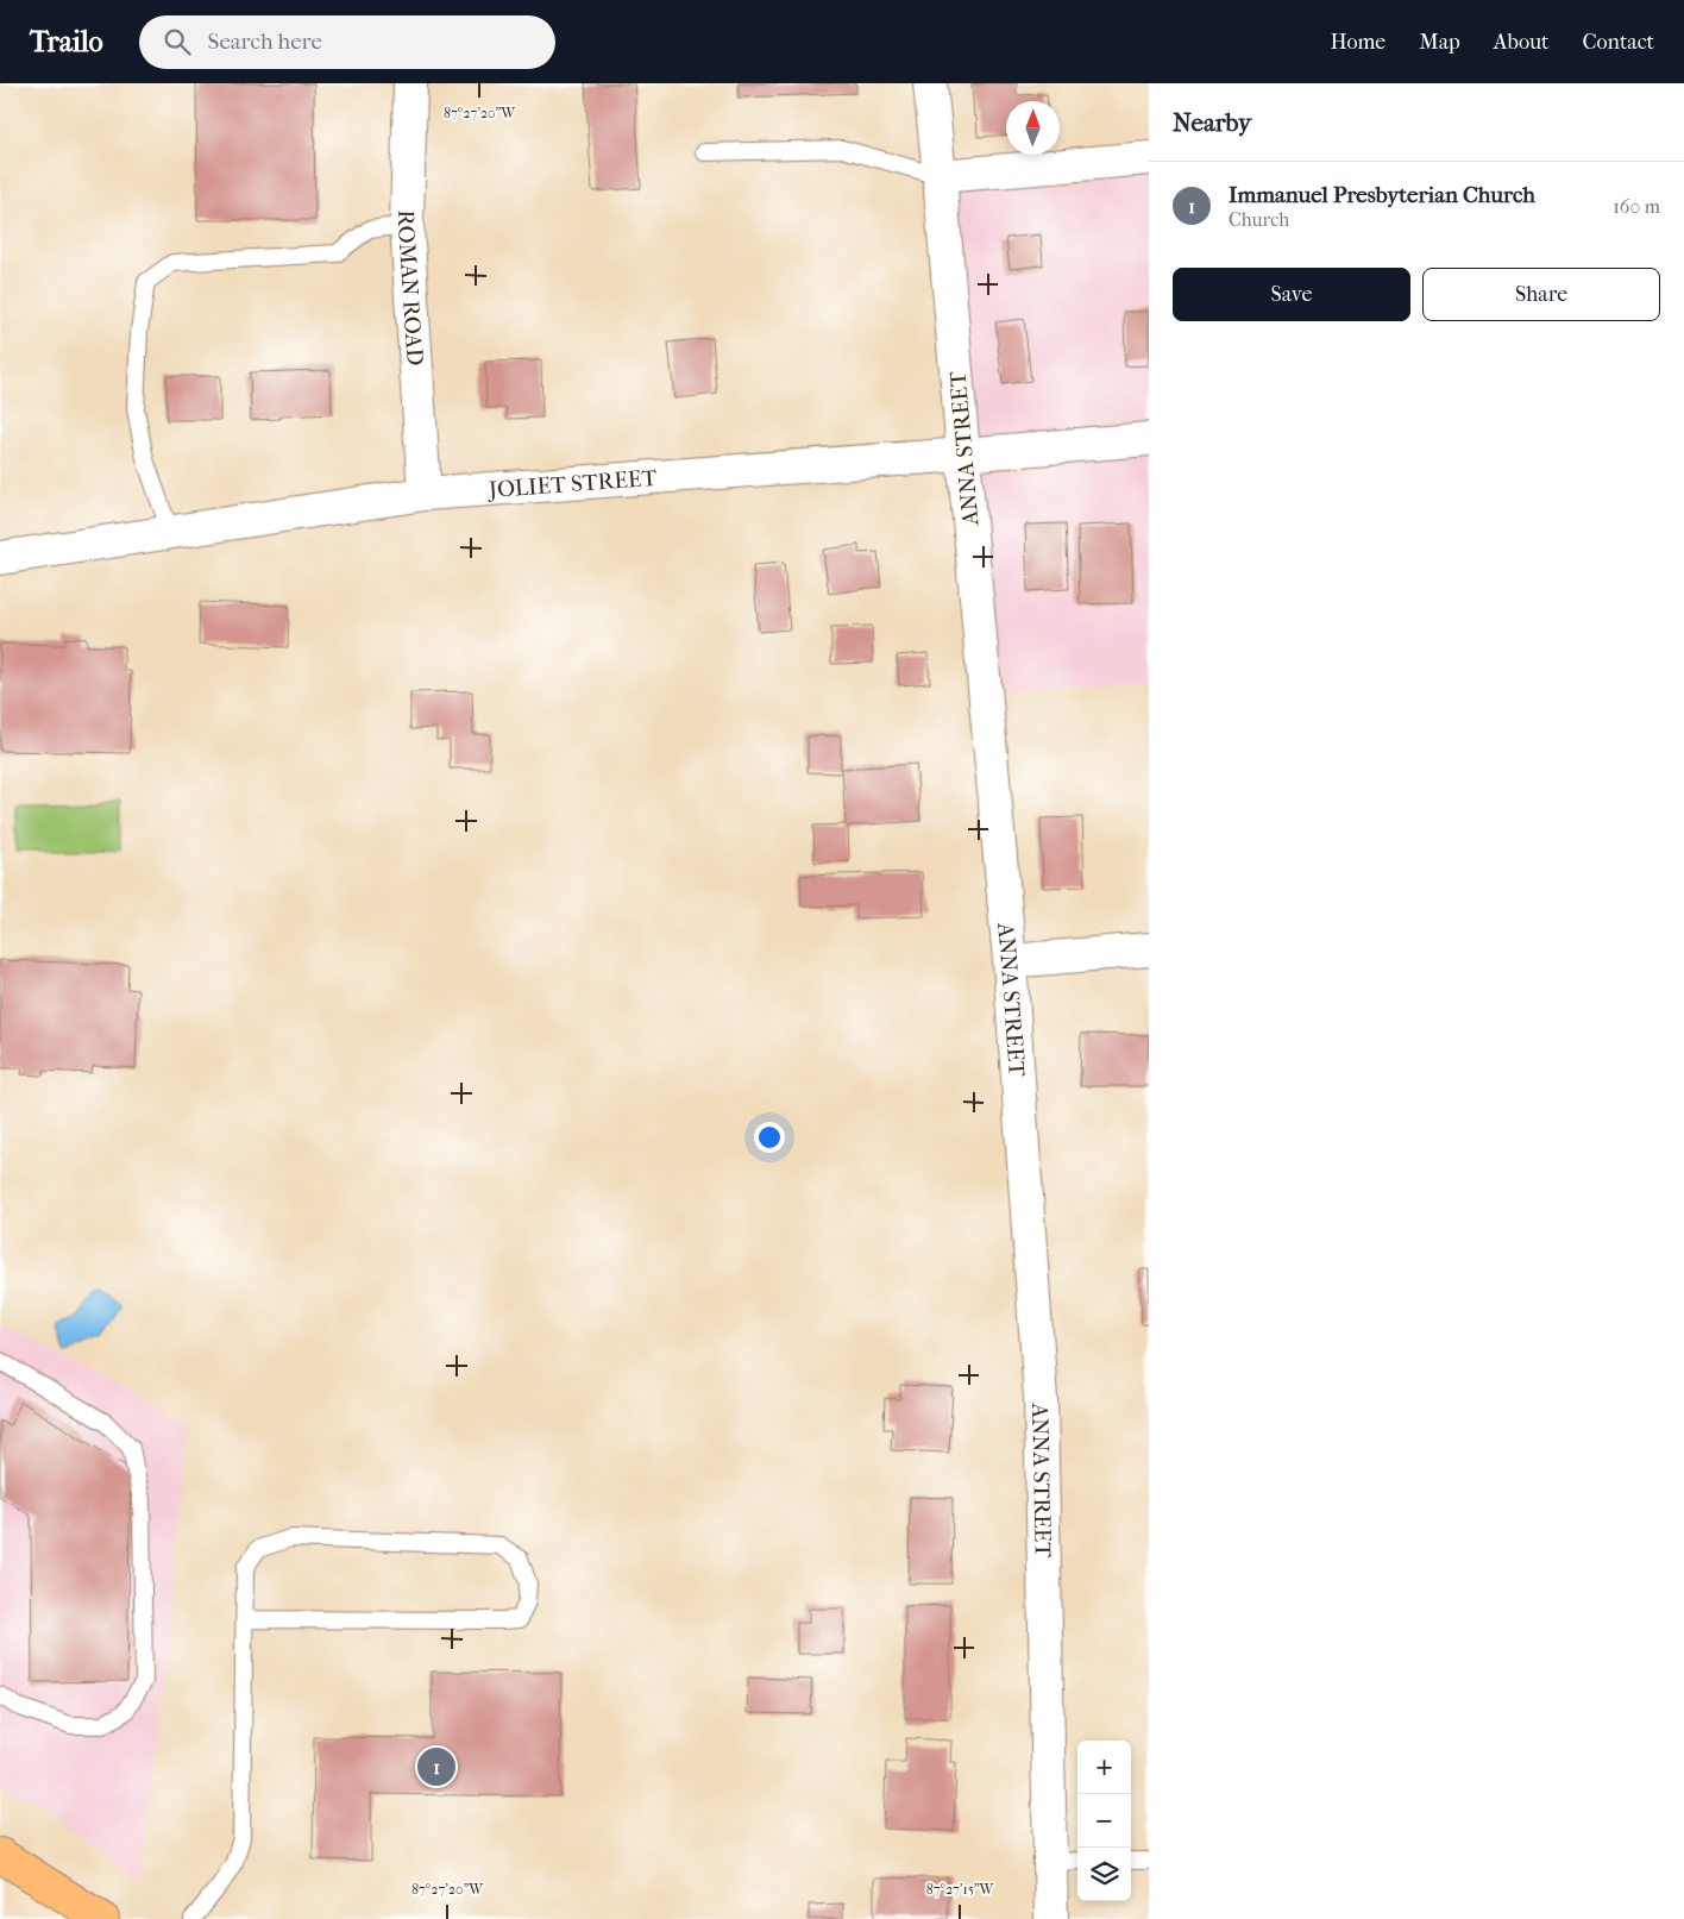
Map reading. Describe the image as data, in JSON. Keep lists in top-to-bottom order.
{
  "streets": {
    "street": ["ROMAN ROAD", "ANNA STREET", "JOLIET STREET"]
  },
  "crossings": [
    ["ROMAN ROAD", "JOLIET STREET"],
    ["ANNA STREET", "JOLIET STREET"]
  ],
  "north": "top",
  "page": {
    "header": "Trailo",
    "search": "Search here",
    "nav": [
      "Home",
      "Map",
      "About",
      "Contact"
    ],
    "heading": "Nearby",
    "list": [
      {
        "mark": "1",
        "name": "Immanuel Presbyterian Church",
        "note": "Church",
        "value": "160 m"
      }
    ],
    "buttons": ["Save", "Share"],
    "map_buttons": ["+", "−"],
    "pins": "1"
  },
  "coordinates": ["87°27'20\"W", "87°27'15\"W"]
}
